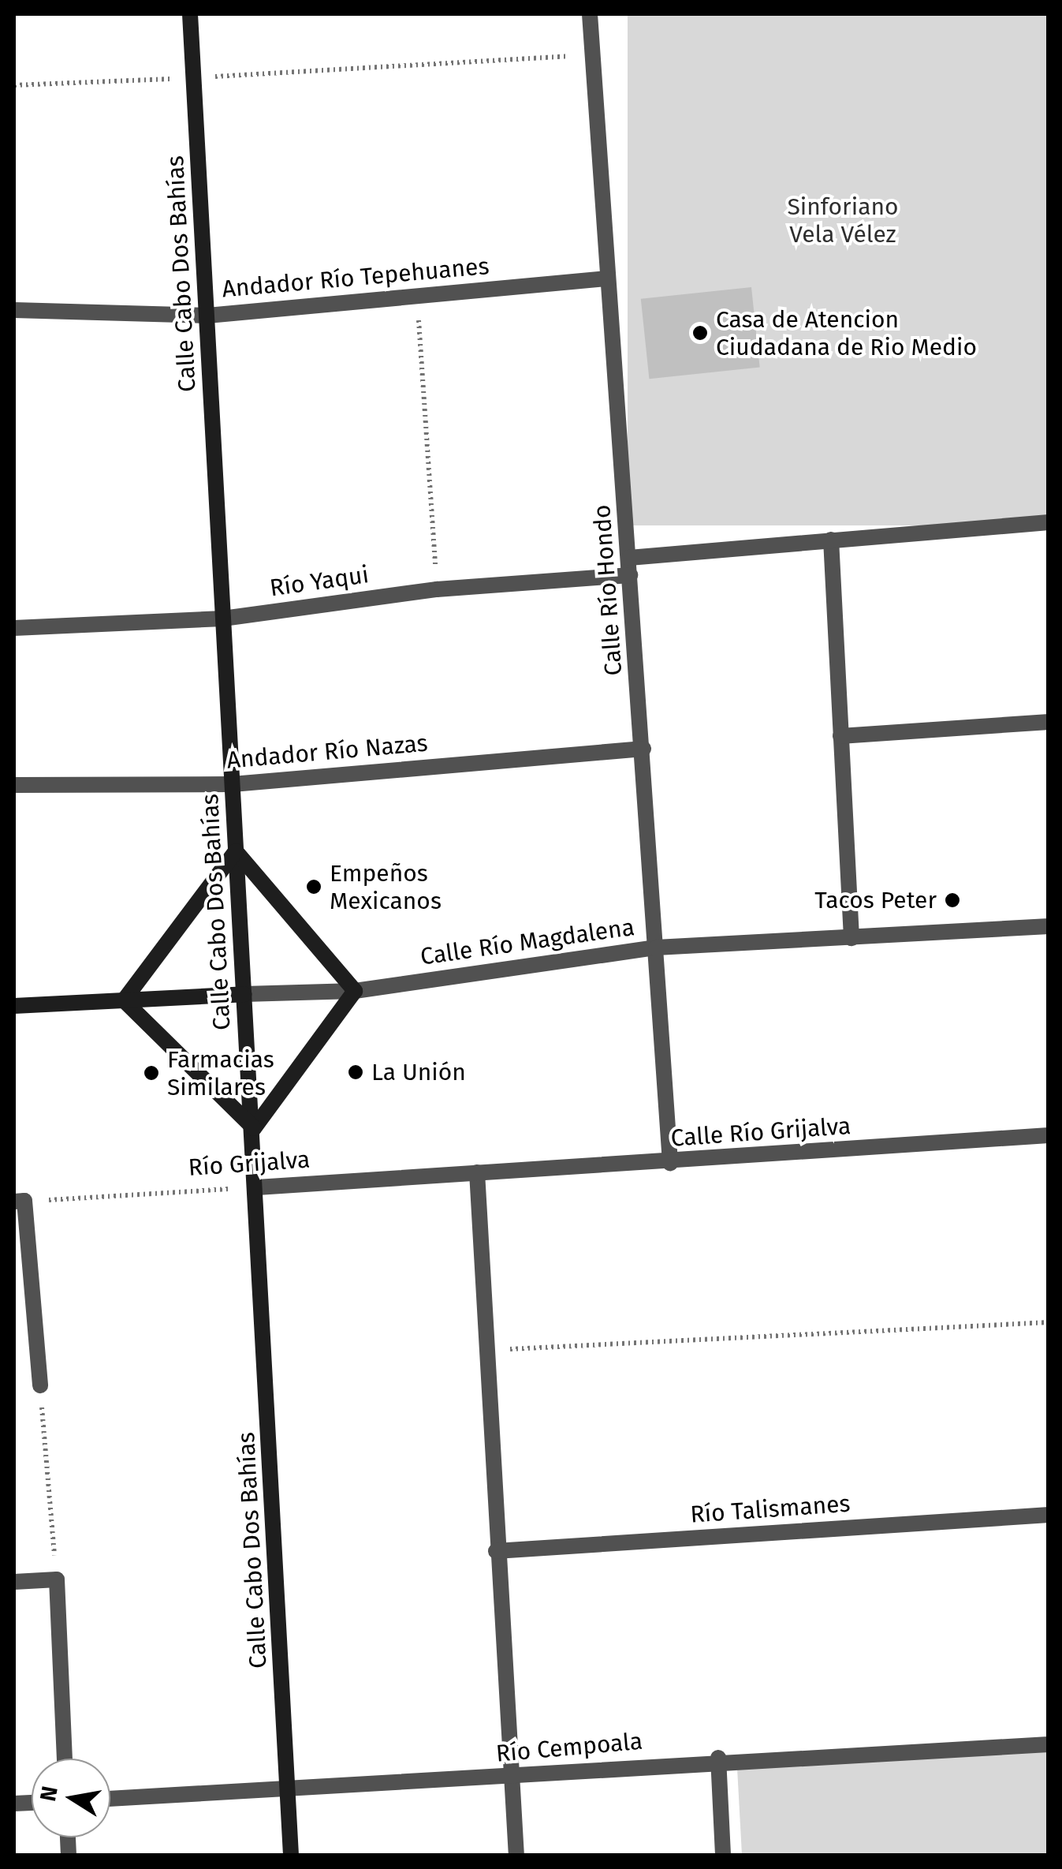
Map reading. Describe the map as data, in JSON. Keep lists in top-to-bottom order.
{
  "streets": {
    "main road": ["Calle Cabo Dos Bahías", "Calle Río Magdalena"],
    "street": [
      "Andador Río Tepehuanes",
      "Río Yaqui",
      "Calle Río Hondo",
      "Andador Río Nazas",
      "Calle Río Grijalva",
      "Río Grijalva",
      "Río Talismanes",
      "Río Cempoala"
    ]
  },
  "crossings": [
    ["Calle Cabo Dos Bahías", "Andador Río Tepehuanes"],
    ["Calle Cabo Dos Bahías", "Río Yaqui"],
    ["Calle Cabo Dos Bahías", "Andador Río Nazas"],
    ["Calle Cabo Dos Bahías", "Calle Río Magdalena"],
    ["Calle Cabo Dos Bahías", "Río Grijalva"],
    ["Calle Cabo Dos Bahías", "Río Cempoala"],
    ["Andador Río Tepehuanes", "Calle Río Hondo"],
    ["Río Yaqui", "Calle Río Hondo"],
    ["Calle Río Hondo", "Andador Río Nazas"],
    ["Calle Río Hondo", "Calle Río Magdalena"],
    ["Calle Río Hondo", "Calle Río Grijalva"],
    ["Calle Río Grijalva", "Río Grijalva"]
  ],
  "parks": ["Sinforiano Vela Vélez"],
  "places": [
    "Casa de Atencion Ciudadana de Rio Medio",
    "Empeños Mexicanos",
    "Tacos Peter",
    "La Unión",
    "Farmacias Similares"
  ],
  "north": "left"
}
